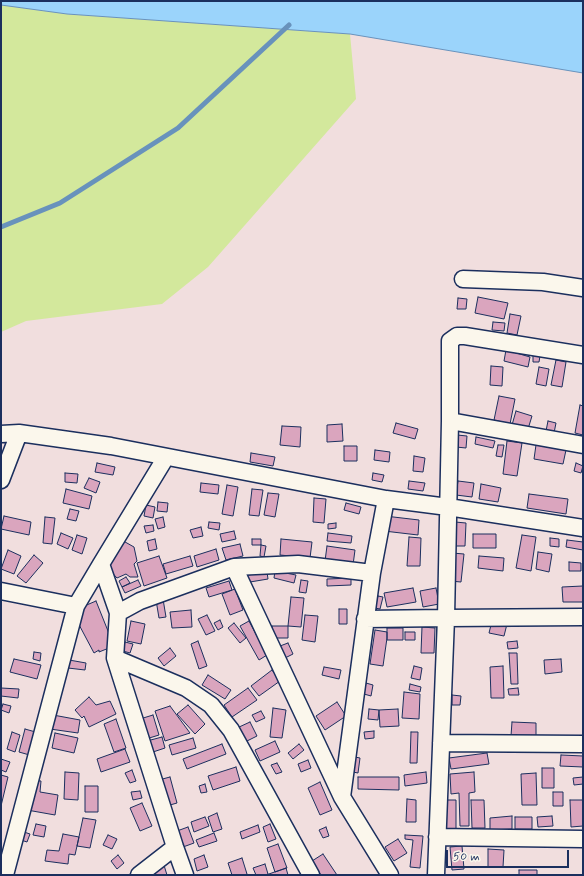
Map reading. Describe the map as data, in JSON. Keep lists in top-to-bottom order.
{
  "scale_bar": "50 m"
}
